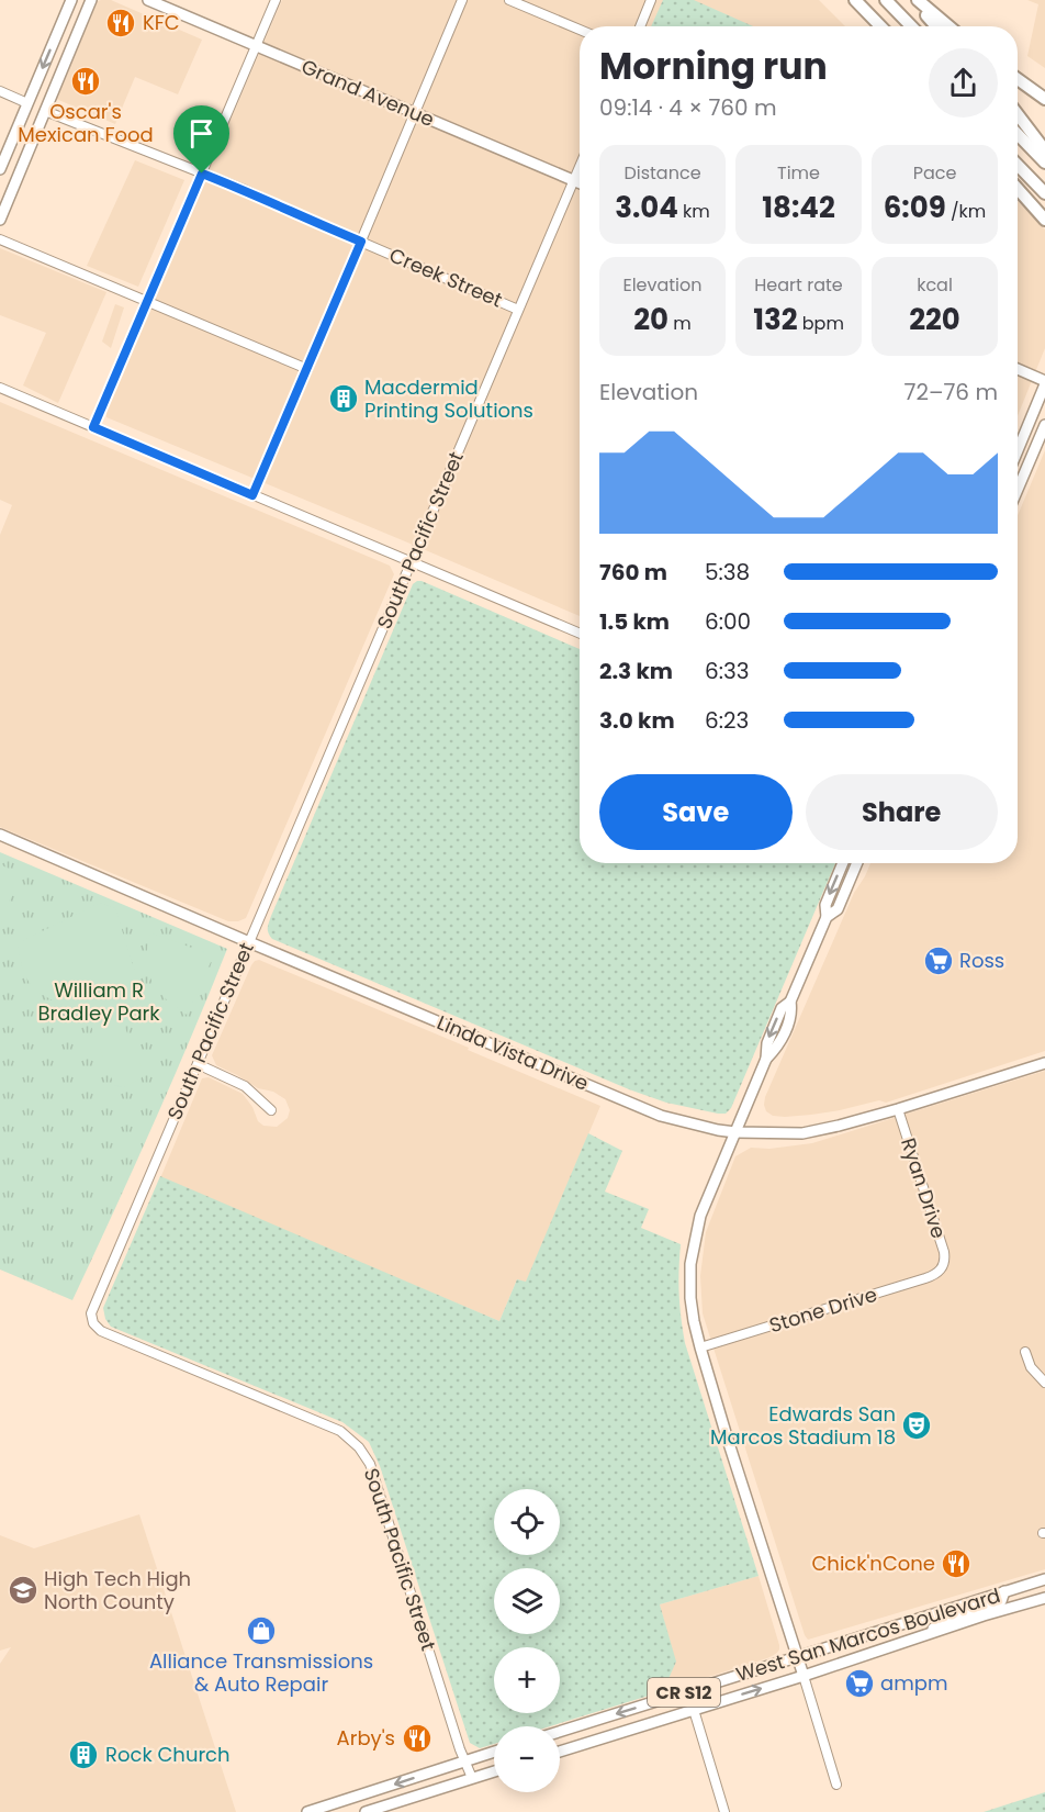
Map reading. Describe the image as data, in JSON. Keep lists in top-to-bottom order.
{
  "streets": {
    "main road": [
      "Grand Avenue",
      "Linda Vista Drive",
      "West San Marcos Boulevard",
      "CR S12"
    ],
    "street": [
      "Creek Street",
      "South Pacific Street",
      "Ryan Drive",
      "Stone Drive"
    ]
  },
  "crossings": [
    ["Grand Avenue", "South Pacific Street"],
    ["Creek Street", "South Pacific Street"],
    ["South Pacific Street", "Linda Vista Drive"],
    ["Linda Vista Drive", "Ryan Drive"],
    ["Ryan Drive", "Stone Drive"]
  ],
  "parks": ["William R Bradley Park"],
  "places": {
    "restaurant": [
      "KFC",
      "Oscar's Mexican Food",
      "Chick'nCone",
      "Arby's"
    ],
    "building": ["Macdermid Printing Solutions", "Rock Church"],
    "supermarket": ["Ross", "ampm"],
    "theatre": ["Edwards San Marcos Stadium 18"],
    "school or university": ["High Tech High North County"],
    "shop": ["Alliance Transmissions & Auto Repair"]
  },
  "page": {
    "heading": ["Morning run", "09:14 · 4 × 760 m"],
    "stats": [
      ["Distance", "3.04 km"],
      ["Time", "18:42"],
      ["Pace", "6:09 /km"],
      ["Elevation", "20 m"],
      ["Heart rate", "132 bpm"],
      ["kcal", "220"]
    ],
    "chart": ["Elevation", "72–76 m"],
    "list": [
      {
        "name": "760 m",
        "note": "5:38"
      },
      {
        "name": "1.5 km",
        "note": "6:00"
      },
      {
        "name": "2.3 km",
        "note": "6:33"
      },
      {
        "name": "3.0 km",
        "note": "6:23"
      }
    ],
    "buttons": ["Save", "Share"],
    "map_buttons": ["+", "−"]
  }
}
